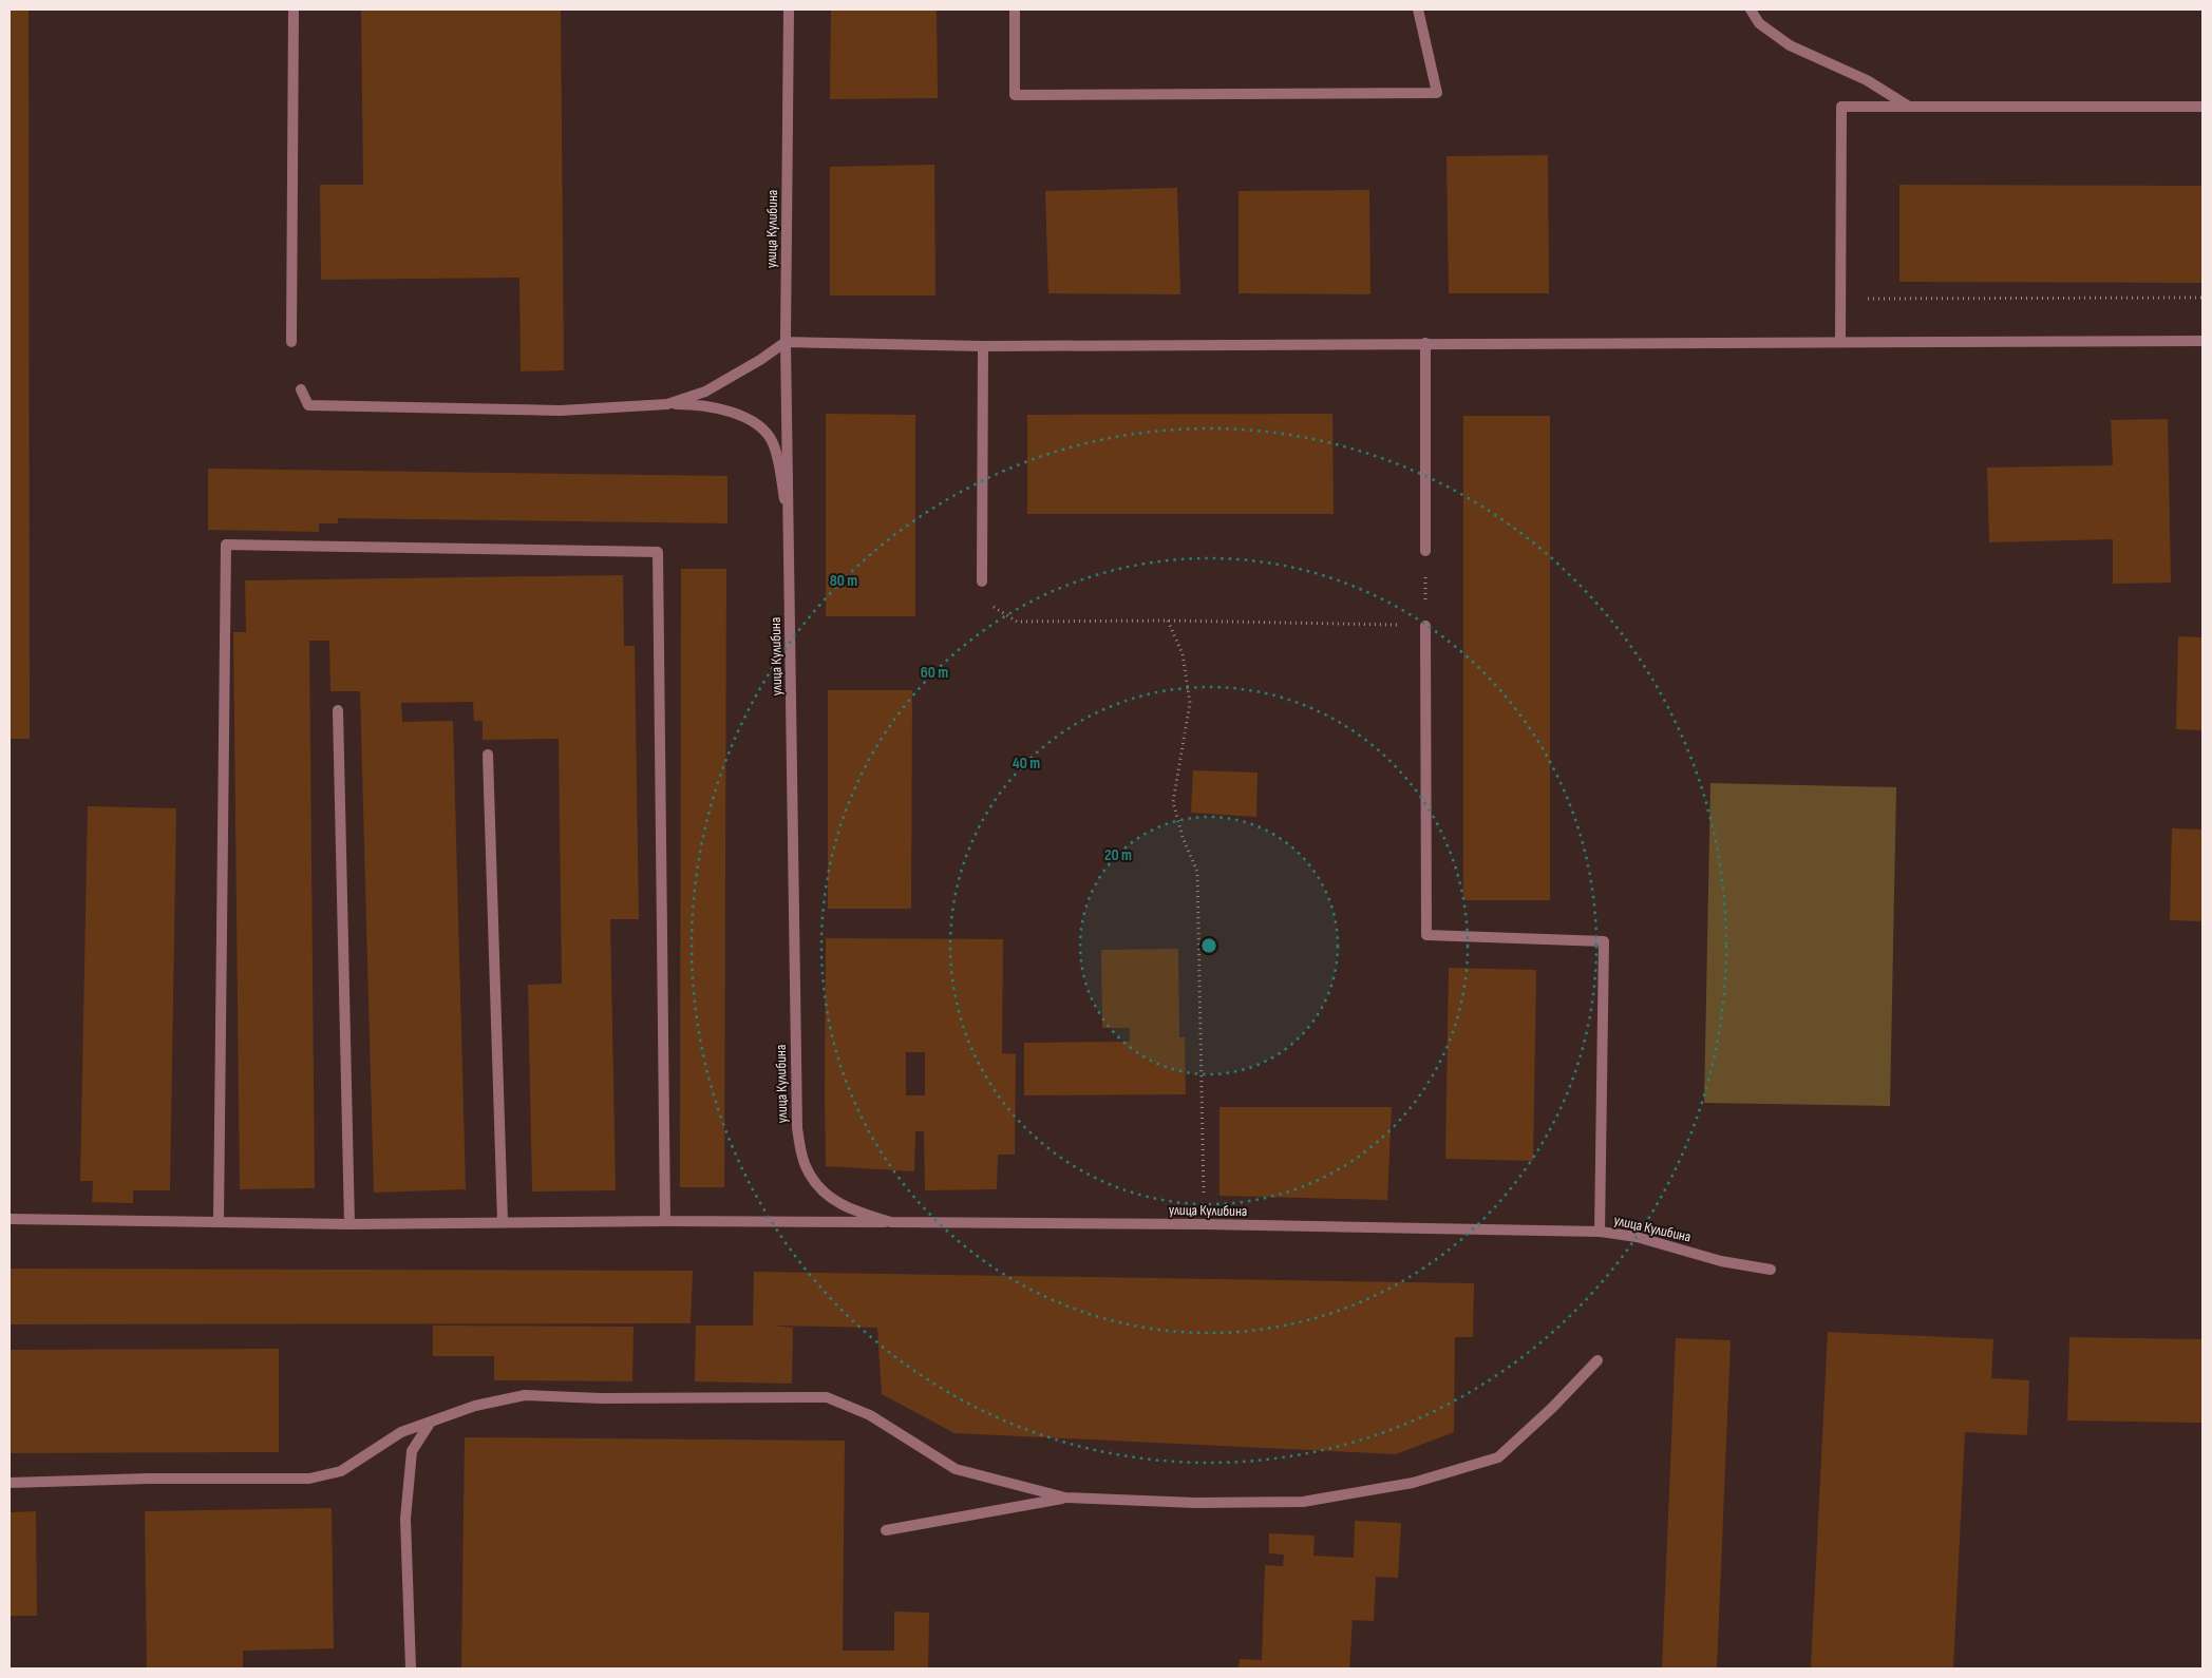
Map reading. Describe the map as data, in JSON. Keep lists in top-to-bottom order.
{
  "streets": {
    "street": ["улица Кулибина"]
  },
  "rings": [
    "80 m",
    "60 m",
    "40 m",
    "20 m"
  ]
}
